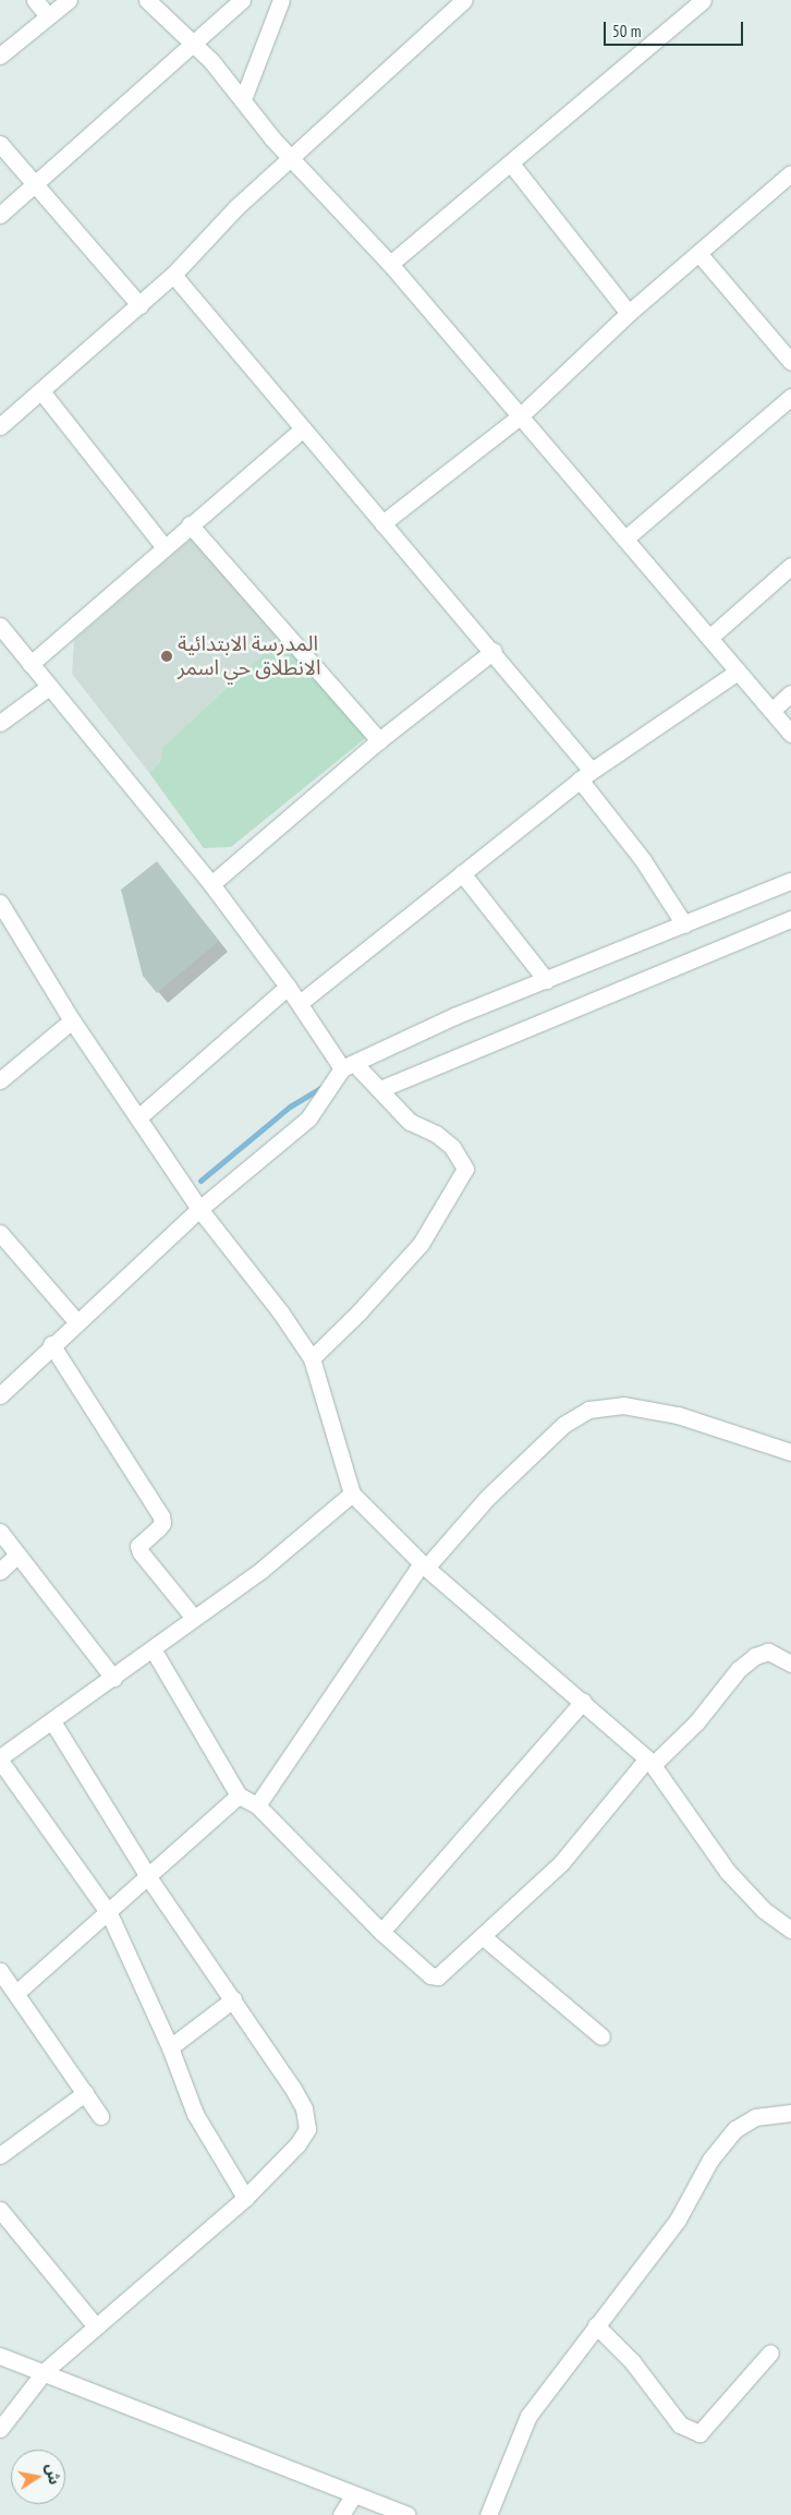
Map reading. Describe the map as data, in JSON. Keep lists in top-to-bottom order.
{
  "places": ["المدرسة الابتدائية الانطلاق حي اسمر"],
  "scale_bar": "50 m",
  "north": "right"
}
